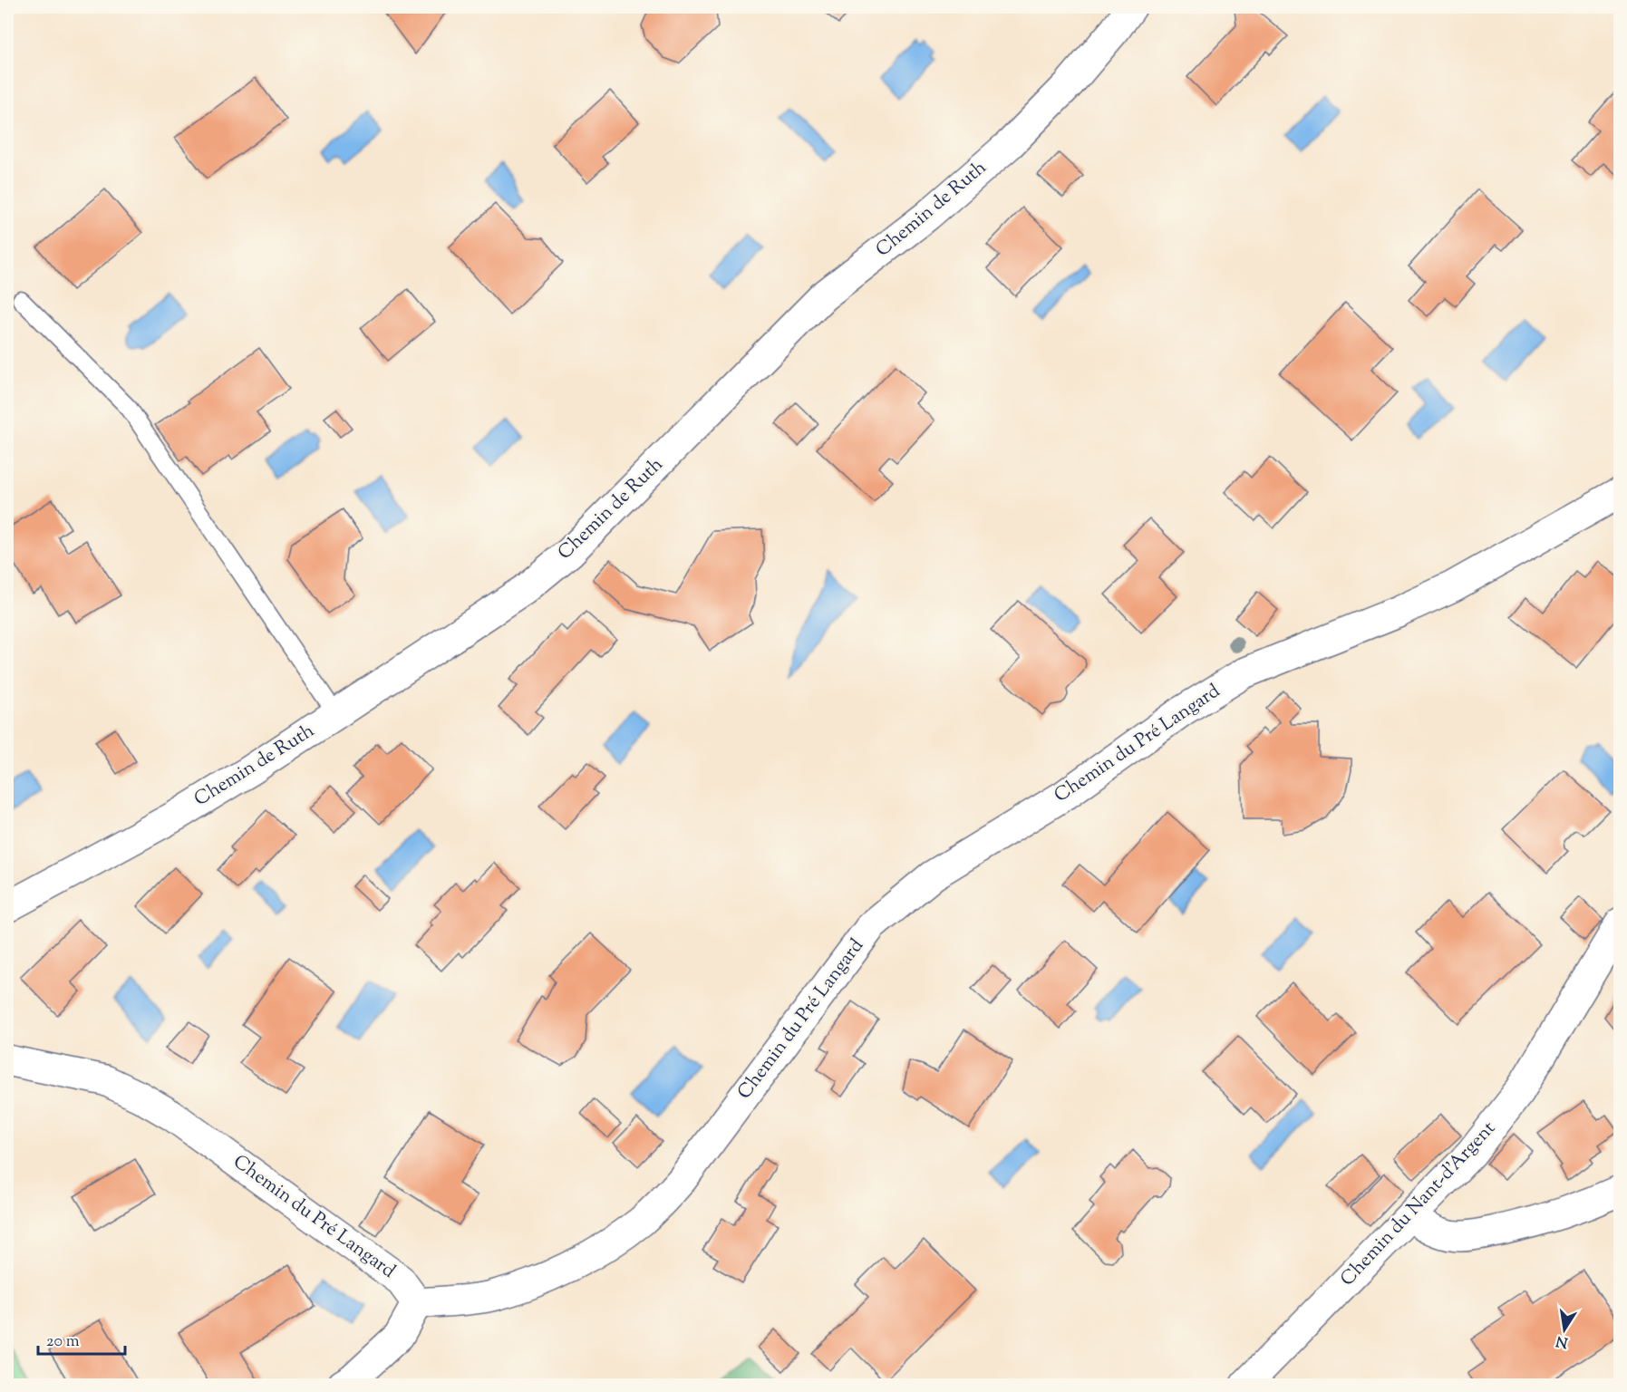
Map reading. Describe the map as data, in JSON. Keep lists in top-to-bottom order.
{
  "streets": {
    "street": ["Chemin de Ruth", "Chemin du Pré Langard", "Chemin du Nant-d'Argent"]
  },
  "scale_bar": "20 m",
  "north": "bottom"
}
